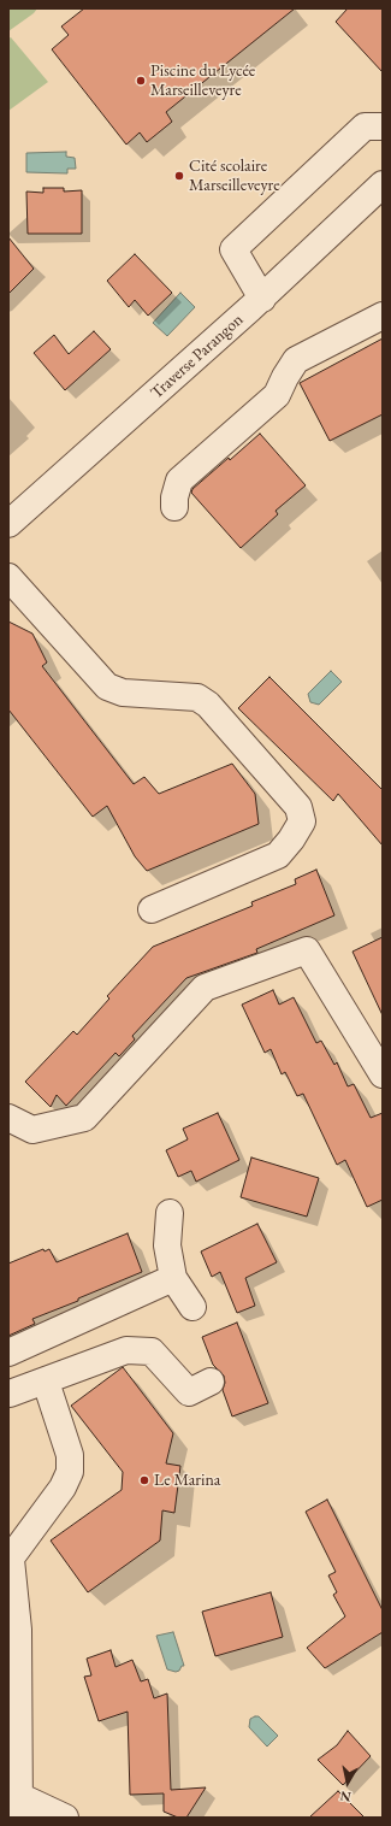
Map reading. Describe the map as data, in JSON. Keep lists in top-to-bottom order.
{
  "streets": {
    "street": ["Traverse Parangon"]
  },
  "places": ["Piscine du Lycée Marseilleveyre", "Cité scolaire Marseilleveyre", "Le Marina"],
  "north": "bottom"
}
